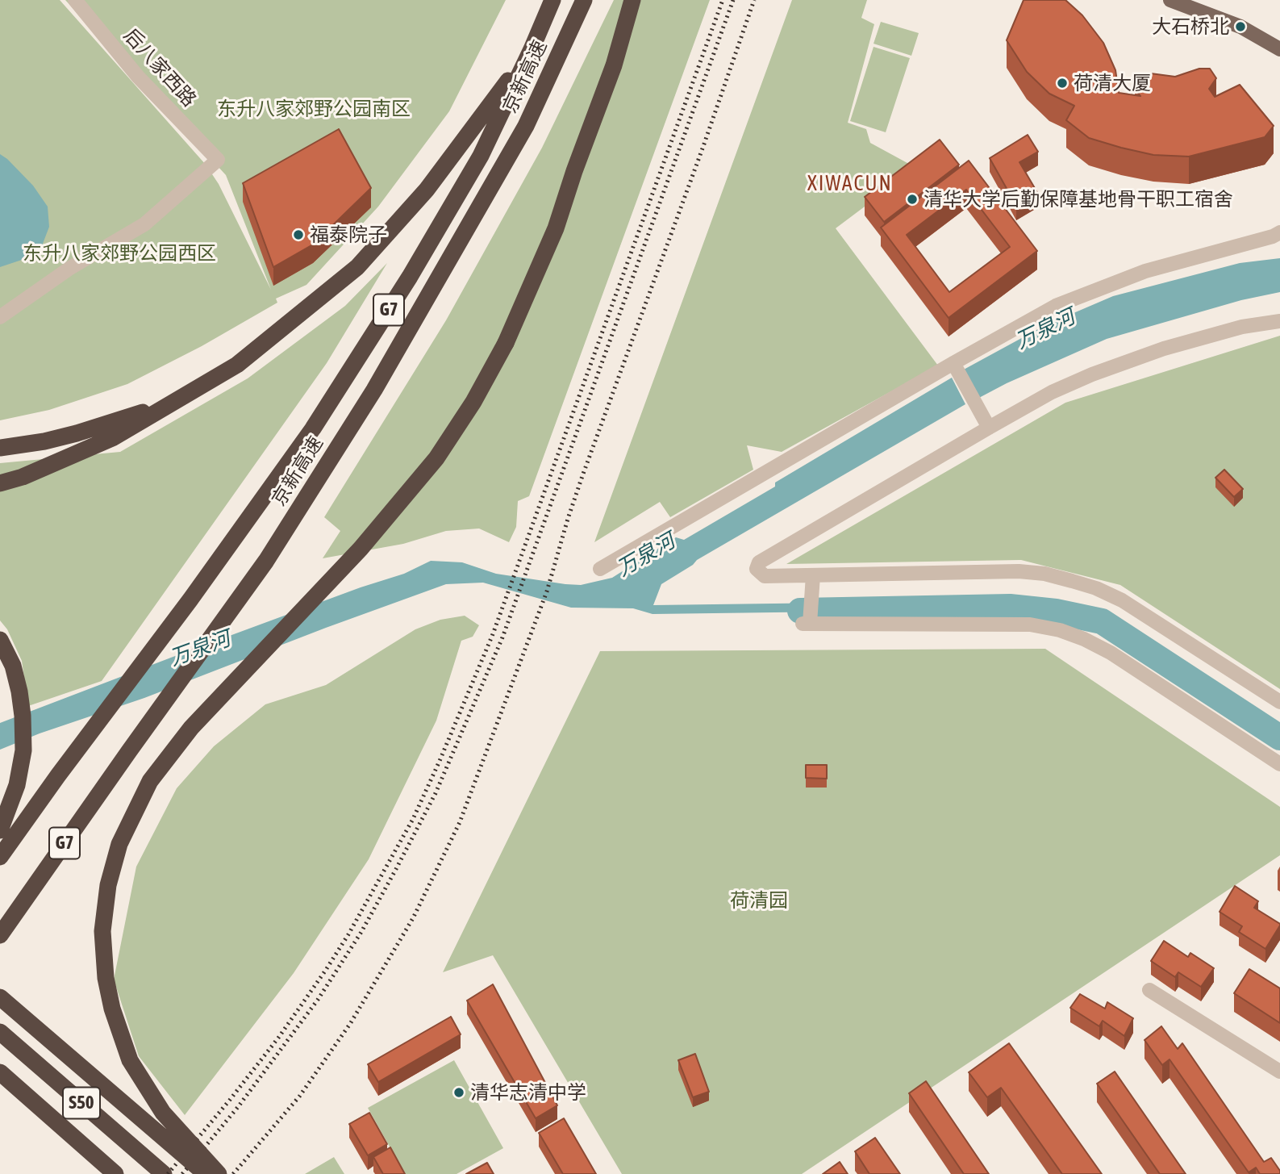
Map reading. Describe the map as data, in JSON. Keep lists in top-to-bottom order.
{
  "streets": {
    "highway": ["京新高速", "G7", "S50"],
    "street": ["后八家西路"]
  },
  "districts": ["XIWACUN"],
  "water": ["万泉河"],
  "parks": ["东升八家郊野公园南区", "东升八家郊野公园西区", "荷清园"],
  "places": [
    "大石桥北",
    "荷清大厦",
    "清华大学后勤保障基地骨干职工宿舍",
    "福泰院子",
    "清华志清中学"
  ]
}
